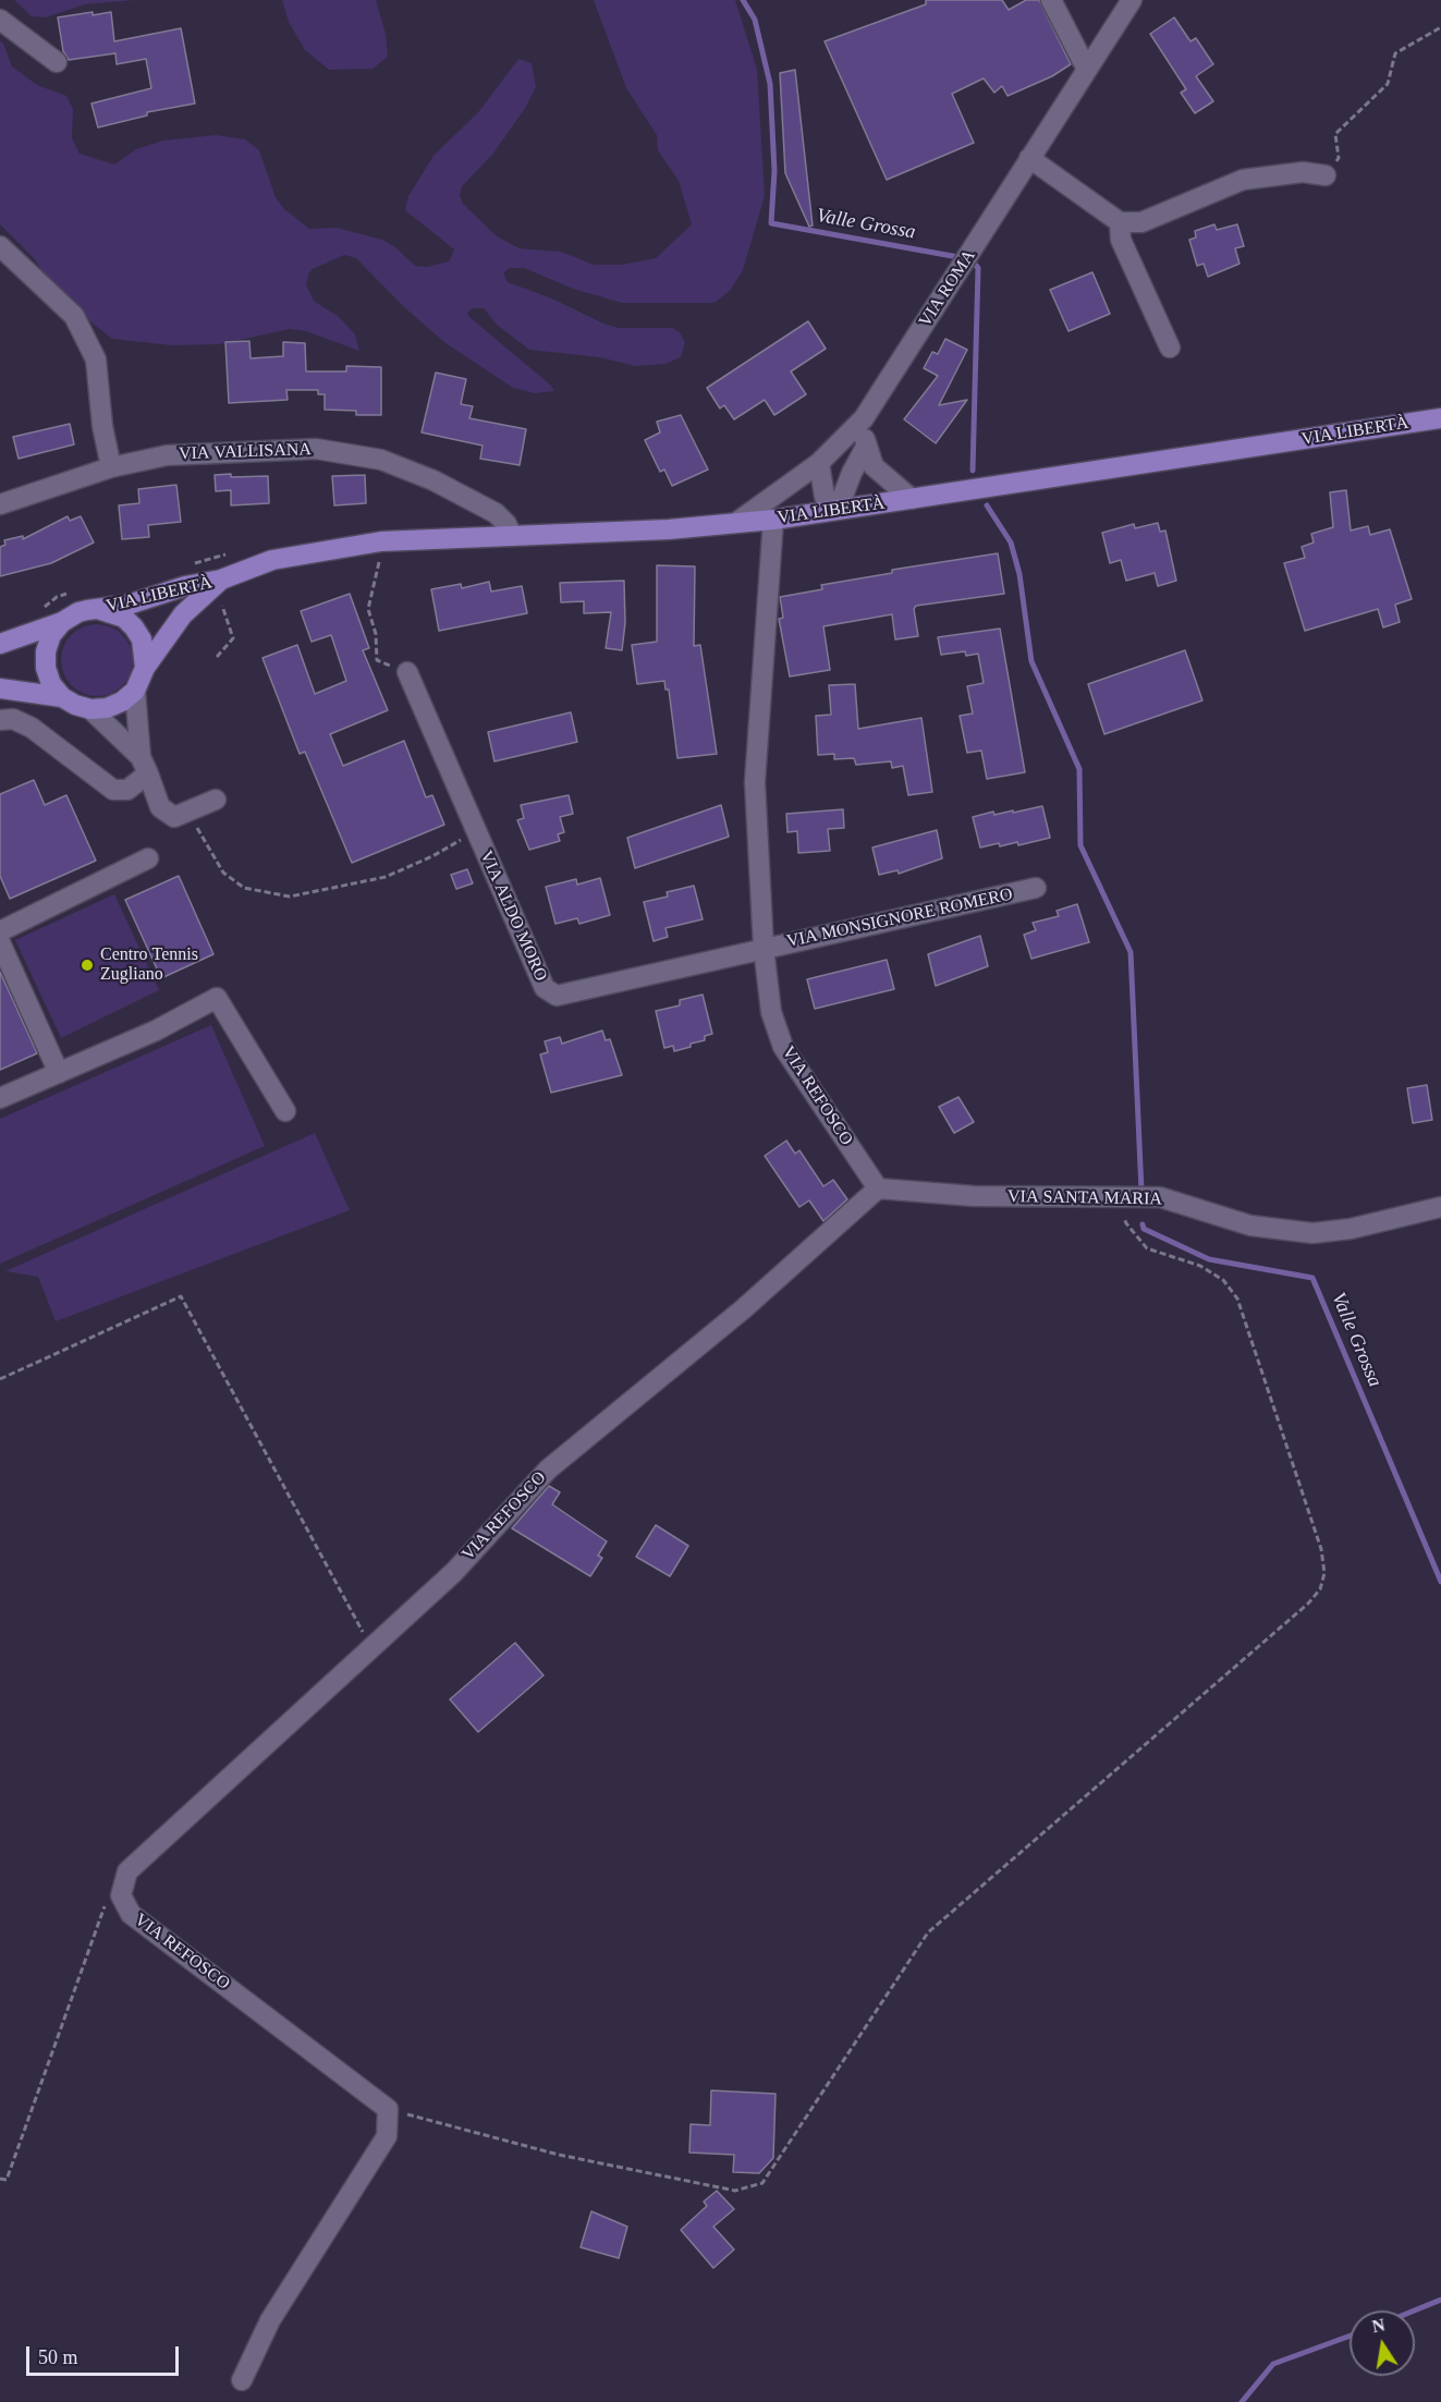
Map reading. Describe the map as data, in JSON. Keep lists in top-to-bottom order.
{
  "streets": {
    "main road": ["VIA LIBERTÀ"],
    "street": [
      "VIA ROMA",
      "VIA VALLISANA",
      "VIA ALDO MORO",
      "VIA MONSIGNORE ROMERO",
      "VIA REFOSCO",
      "VIA SANTA MARIA"
    ]
  },
  "crossings": [
    ["VIA ROMA", "VIA LIBERTÀ"],
    ["VIA LIBERTÀ", "VIA VALLISANA"],
    ["VIA LIBERTÀ", "VIA REFOSCO"],
    ["VIA ALDO MORO", "VIA MONSIGNORE ROMERO"],
    ["VIA ALDO MORO", "VIA REFOSCO"],
    ["VIA MONSIGNORE ROMERO", "VIA REFOSCO"],
    ["VIA REFOSCO", "VIA SANTA MARIA"]
  ],
  "water": ["Valle Grossa"],
  "places": ["Centro Tennis Zugliano"],
  "scale_bar": "50 m",
  "north": "top"
}
